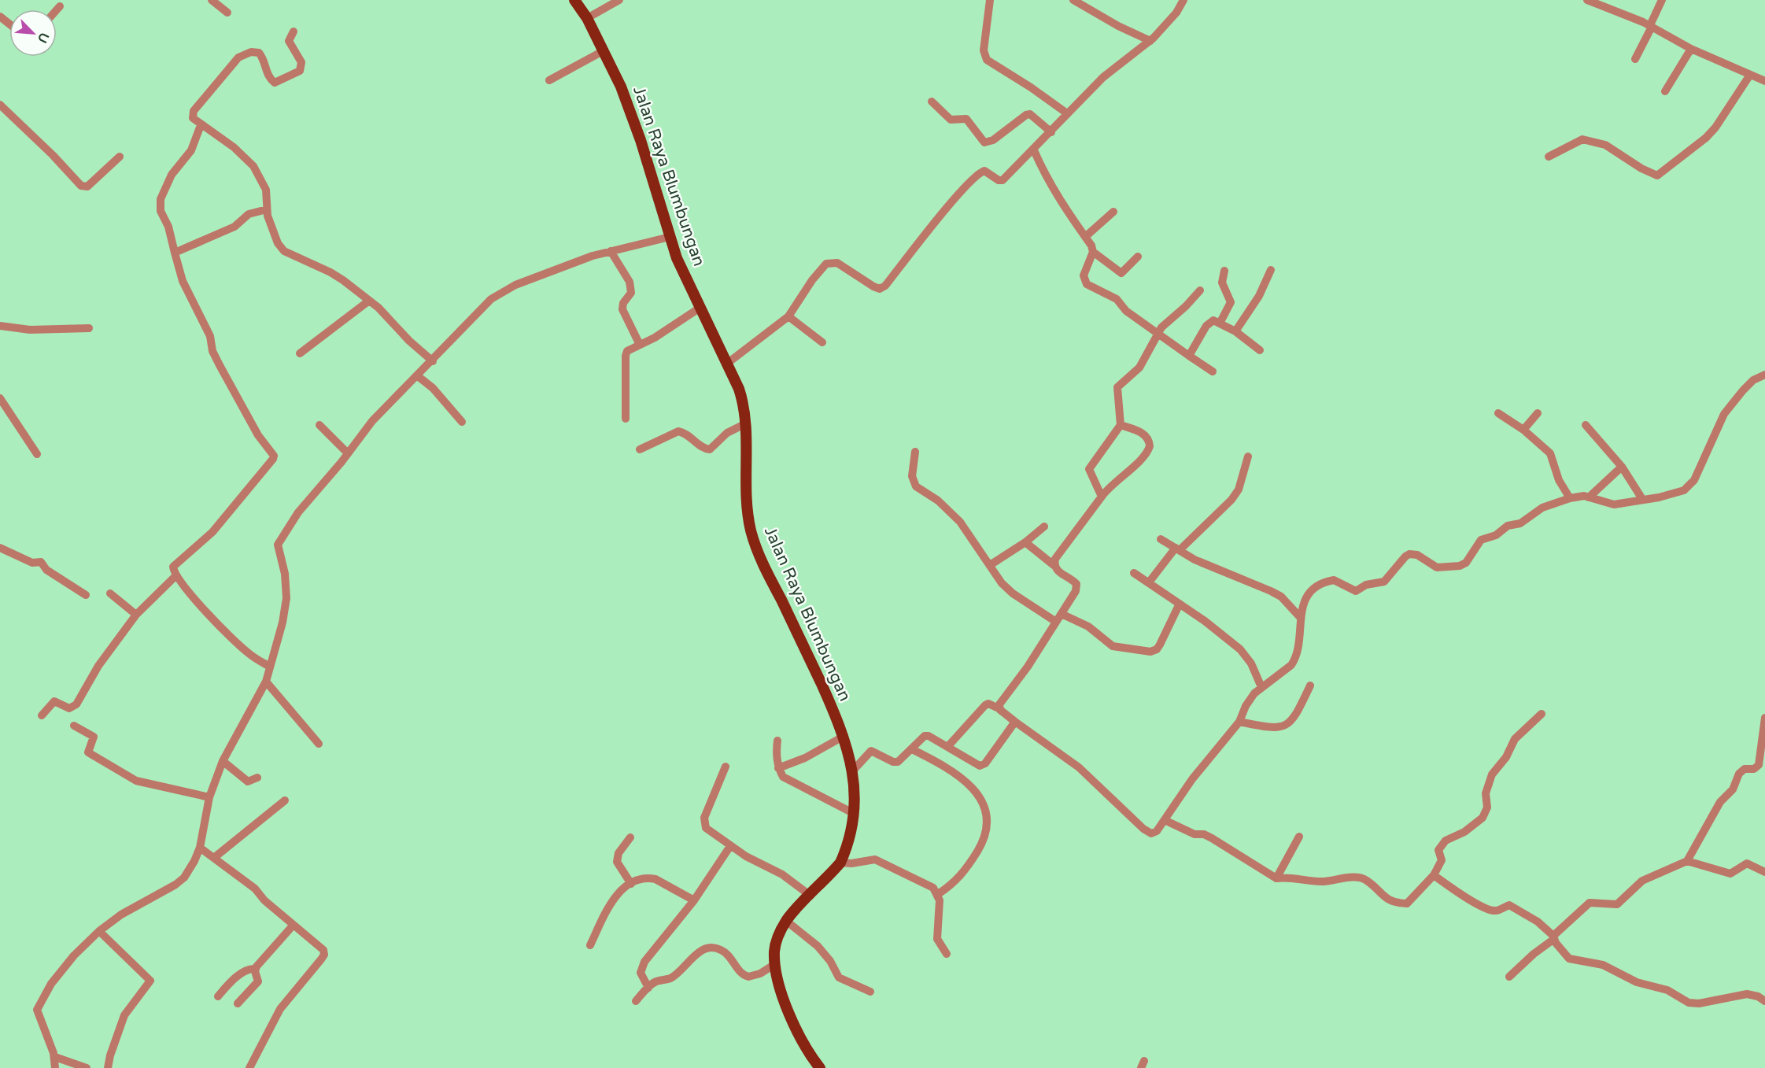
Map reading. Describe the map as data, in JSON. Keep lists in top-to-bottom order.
{
  "streets": {
    "main road": ["Jalan Raya Blumbungan"]
  },
  "north": "bottom right"
}
